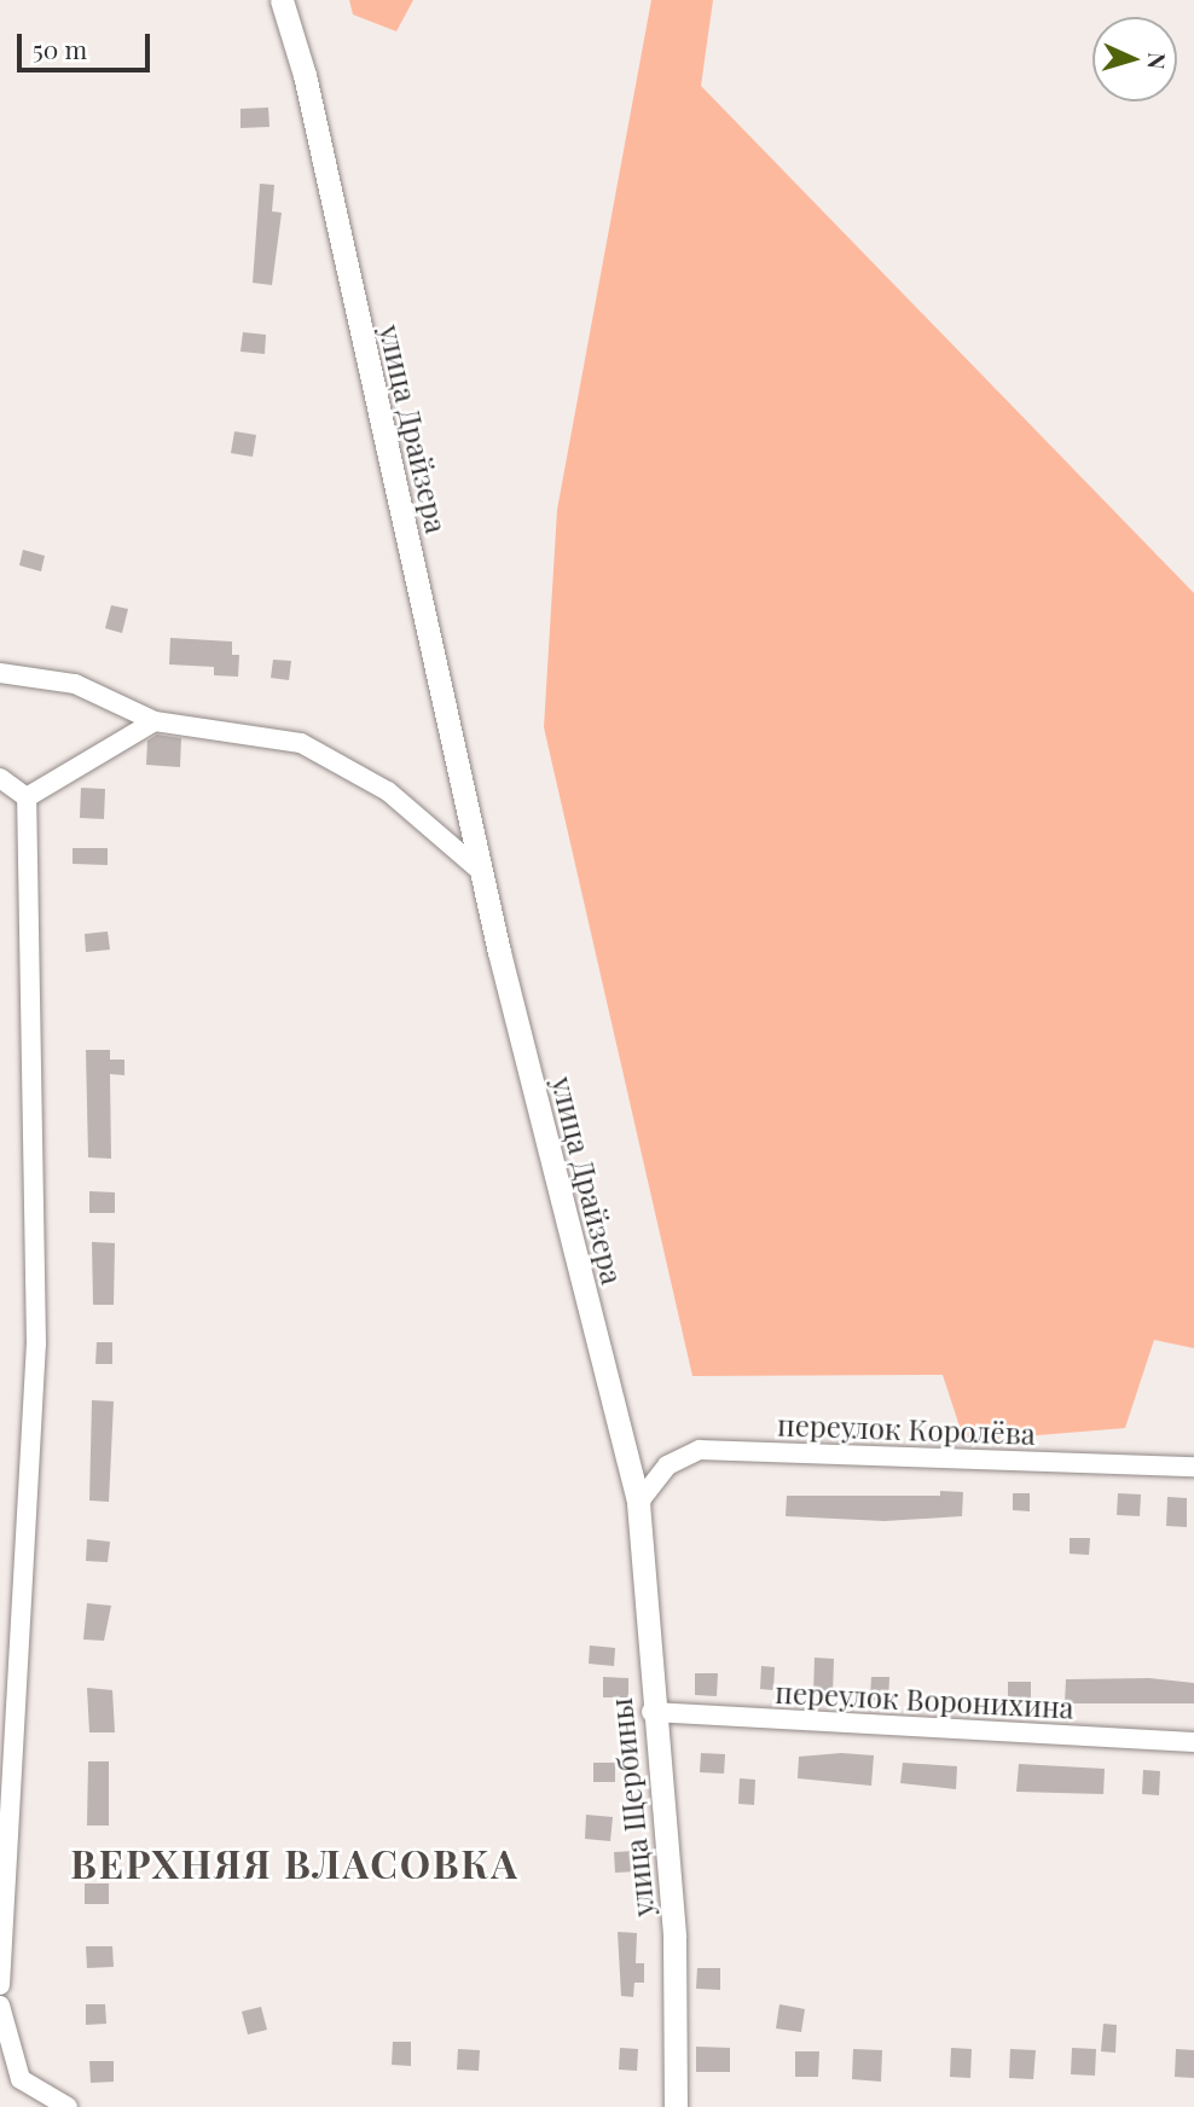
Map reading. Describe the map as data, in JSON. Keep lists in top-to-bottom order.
{
  "streets": {
    "street": [
      "улица Драйзера",
      "переулок Королёва",
      "переулок Воронихина",
      "улица Щербины"
    ]
  },
  "crossings": [
    ["улица Драйзера", "переулок Королёва"],
    ["улица Драйзера", "улица Щербины"],
    ["переулок Королёва", "улица Щербины"],
    ["переулок Воронихина", "улица Щербины"]
  ],
  "districts": ["ВЕРХНЯЯ ВЛАСОВКА"],
  "scale_bar": "50 m",
  "north": "right"
}
